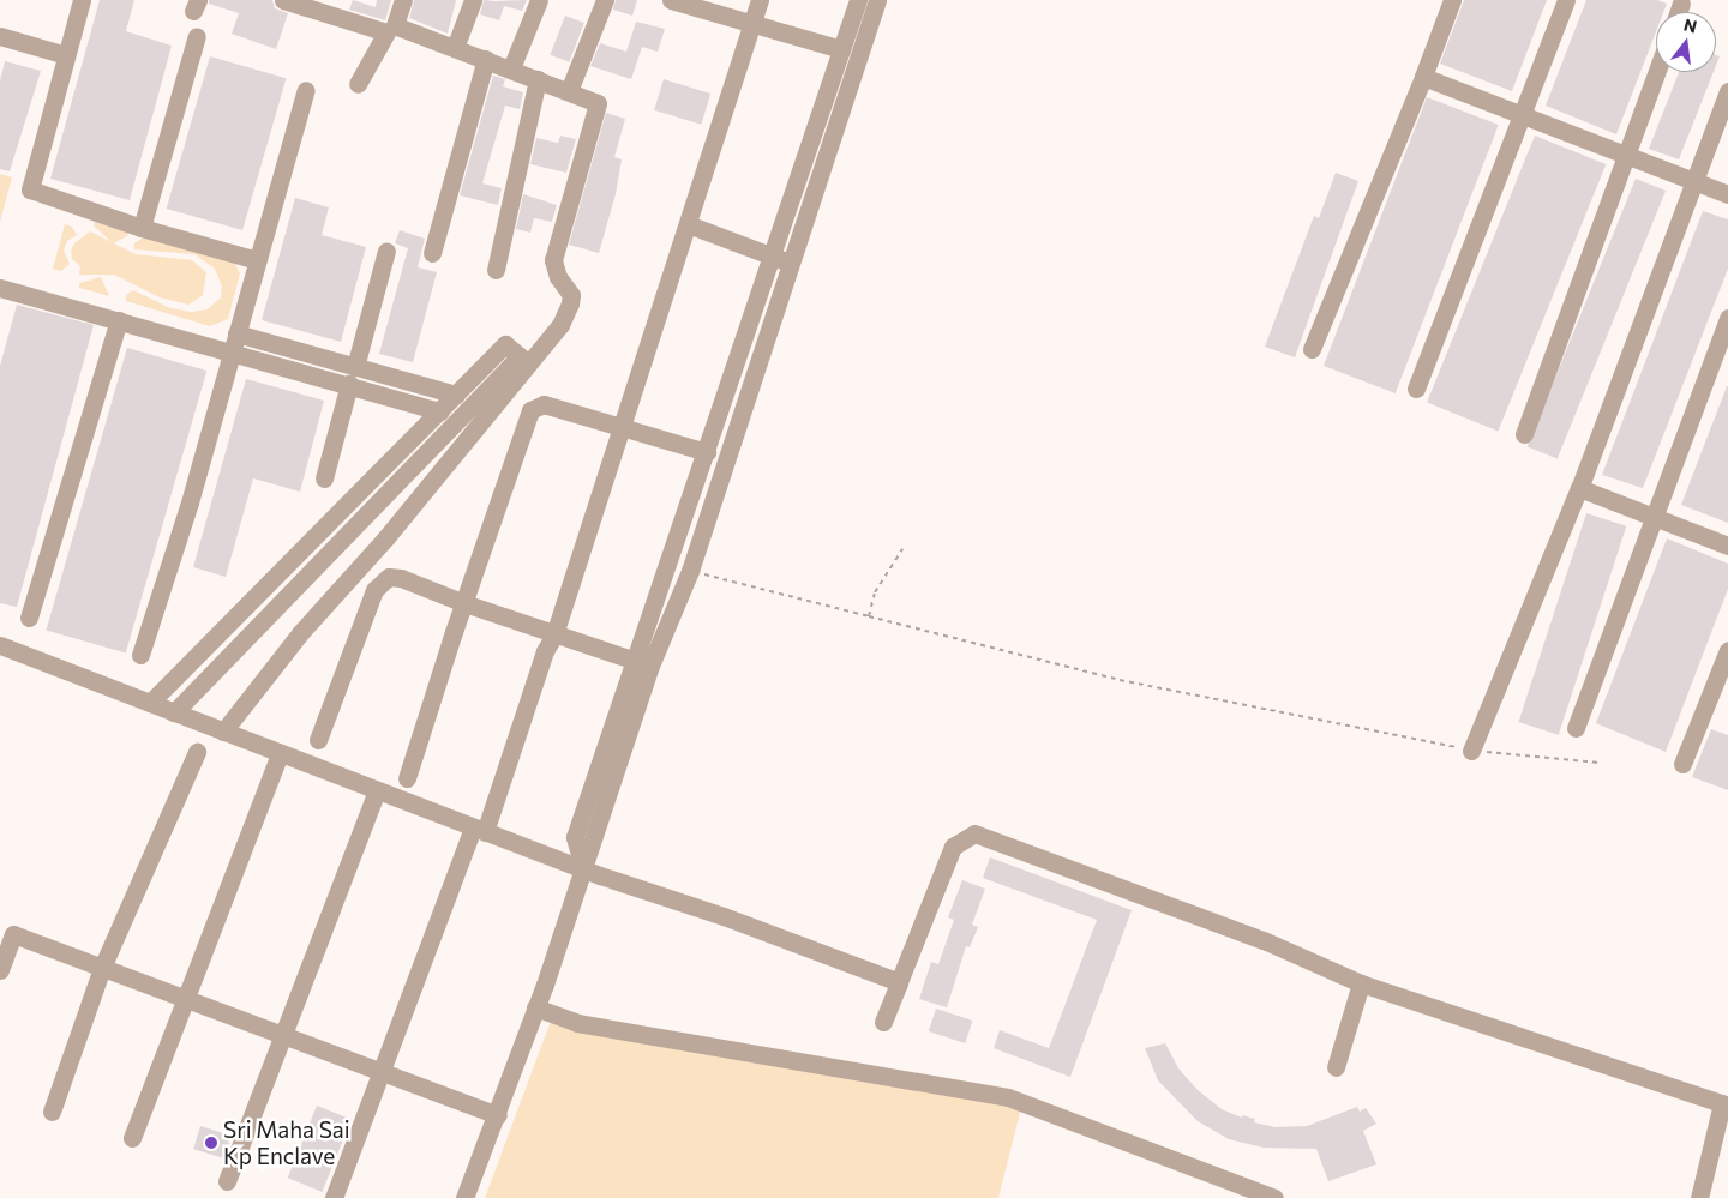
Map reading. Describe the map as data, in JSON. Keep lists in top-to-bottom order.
{
  "places": ["Sri Maha Sai Kp Enclave"],
  "north": "top"
}
